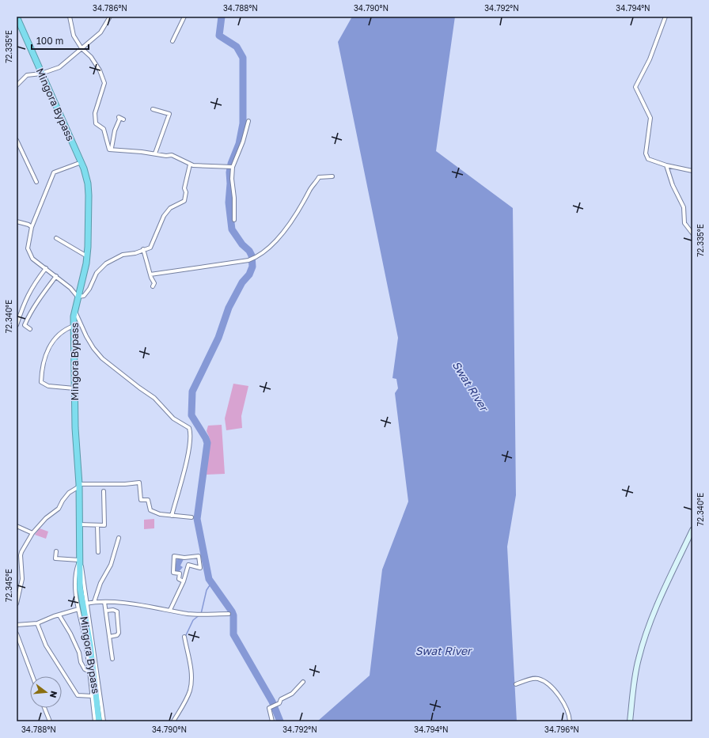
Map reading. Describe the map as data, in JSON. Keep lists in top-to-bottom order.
{
  "streets": {
    "highway": ["Mingora Bypass"]
  },
  "water": ["Swat River"],
  "scale_bar": "100 m",
  "north": "right",
  "coordinates": [
    "34.786°N",
    "34.788°N",
    "34.790°N",
    "34.792°N",
    "34.794°N",
    "72.335°E",
    "72.340°E",
    "72.345°E",
    "34.796°N"
  ]
}
